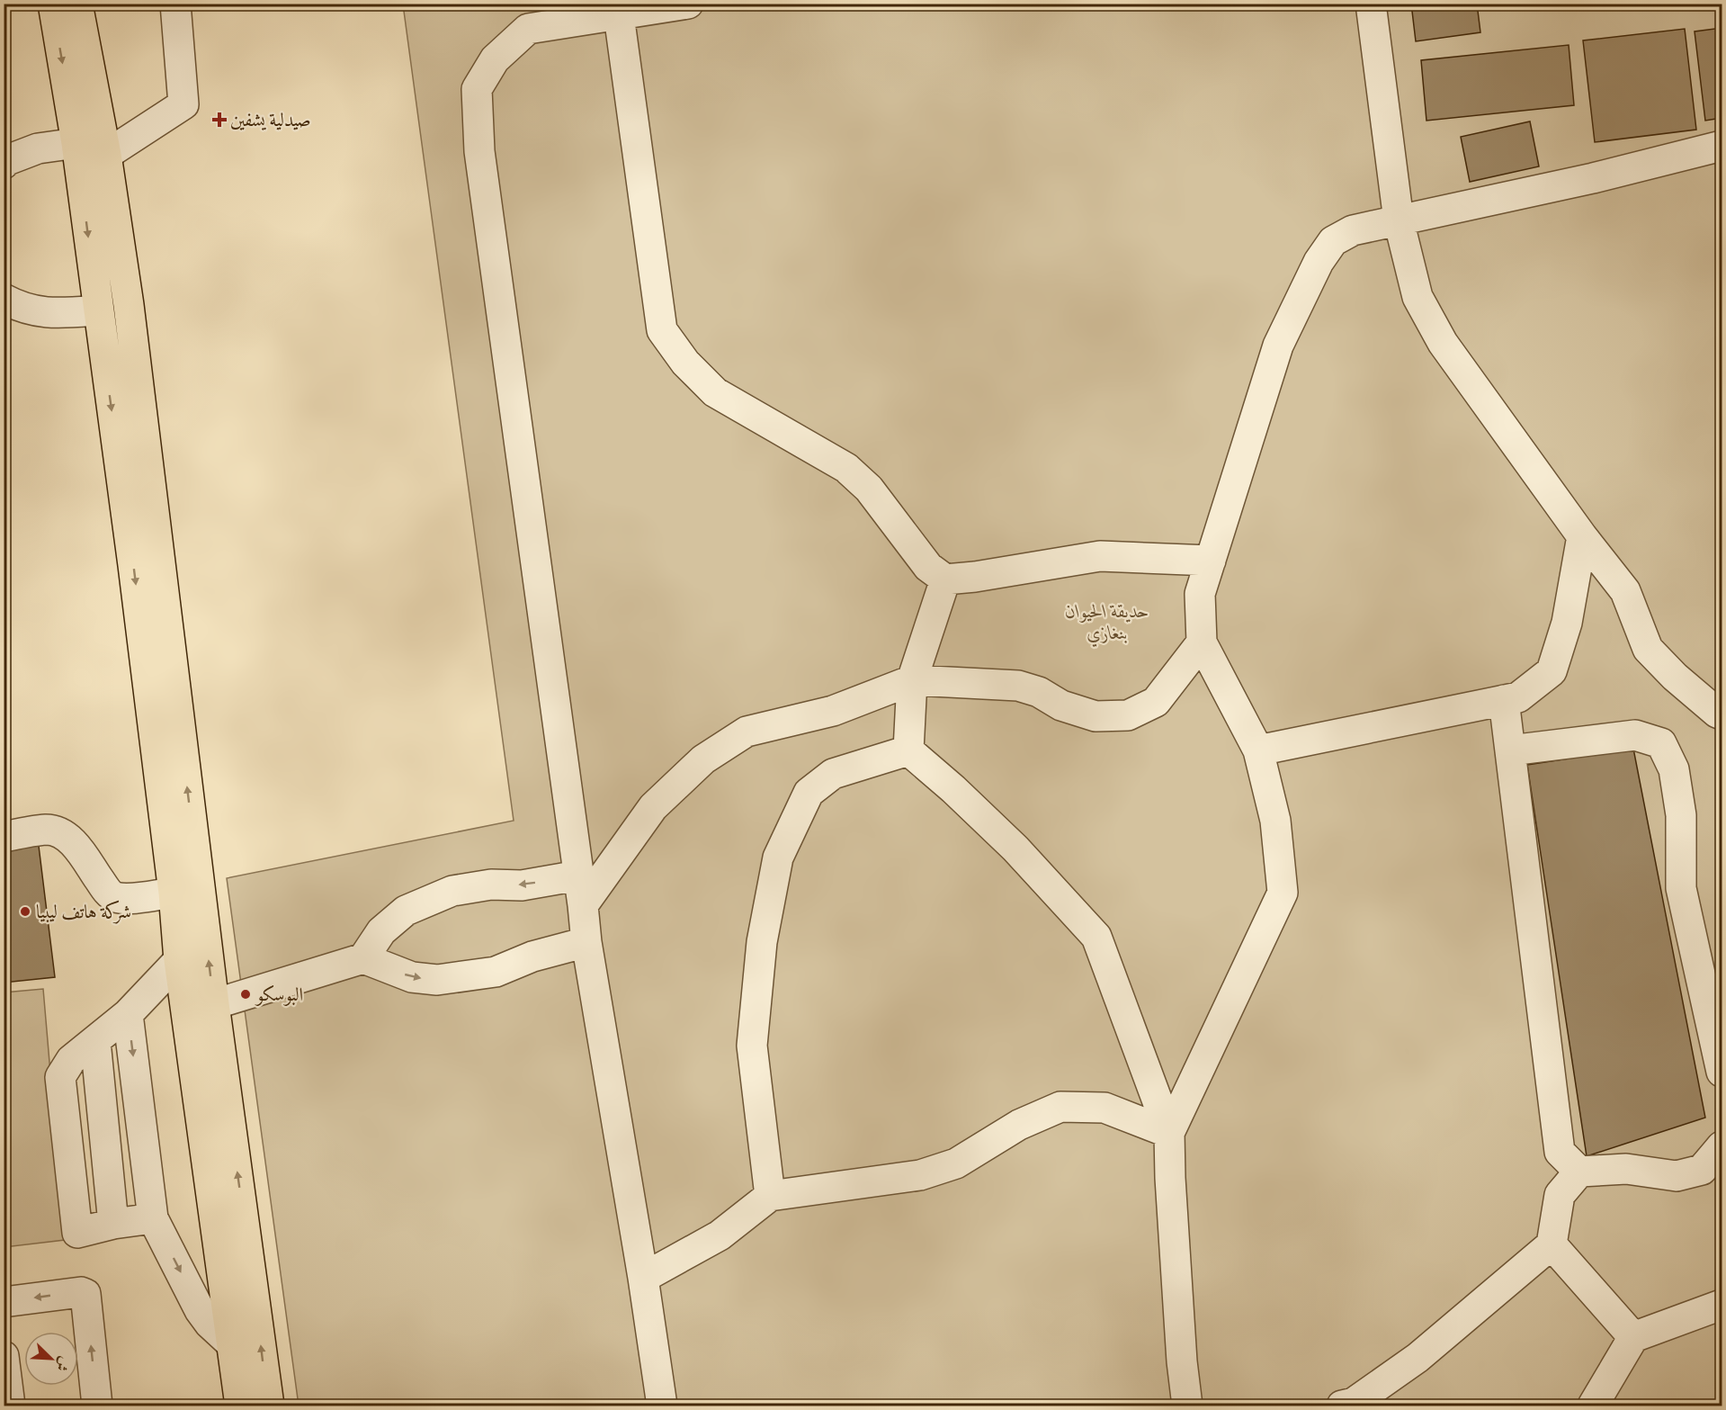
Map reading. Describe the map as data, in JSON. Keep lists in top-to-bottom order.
{
  "parks": ["حديقة الحيوان بنغازي"],
  "places": {
    "health": ["صيدلية يشفين"],
    "other": ["شركة هاتف ليبيا", "البوسكو"]
  },
  "north": "bottom right"
}
